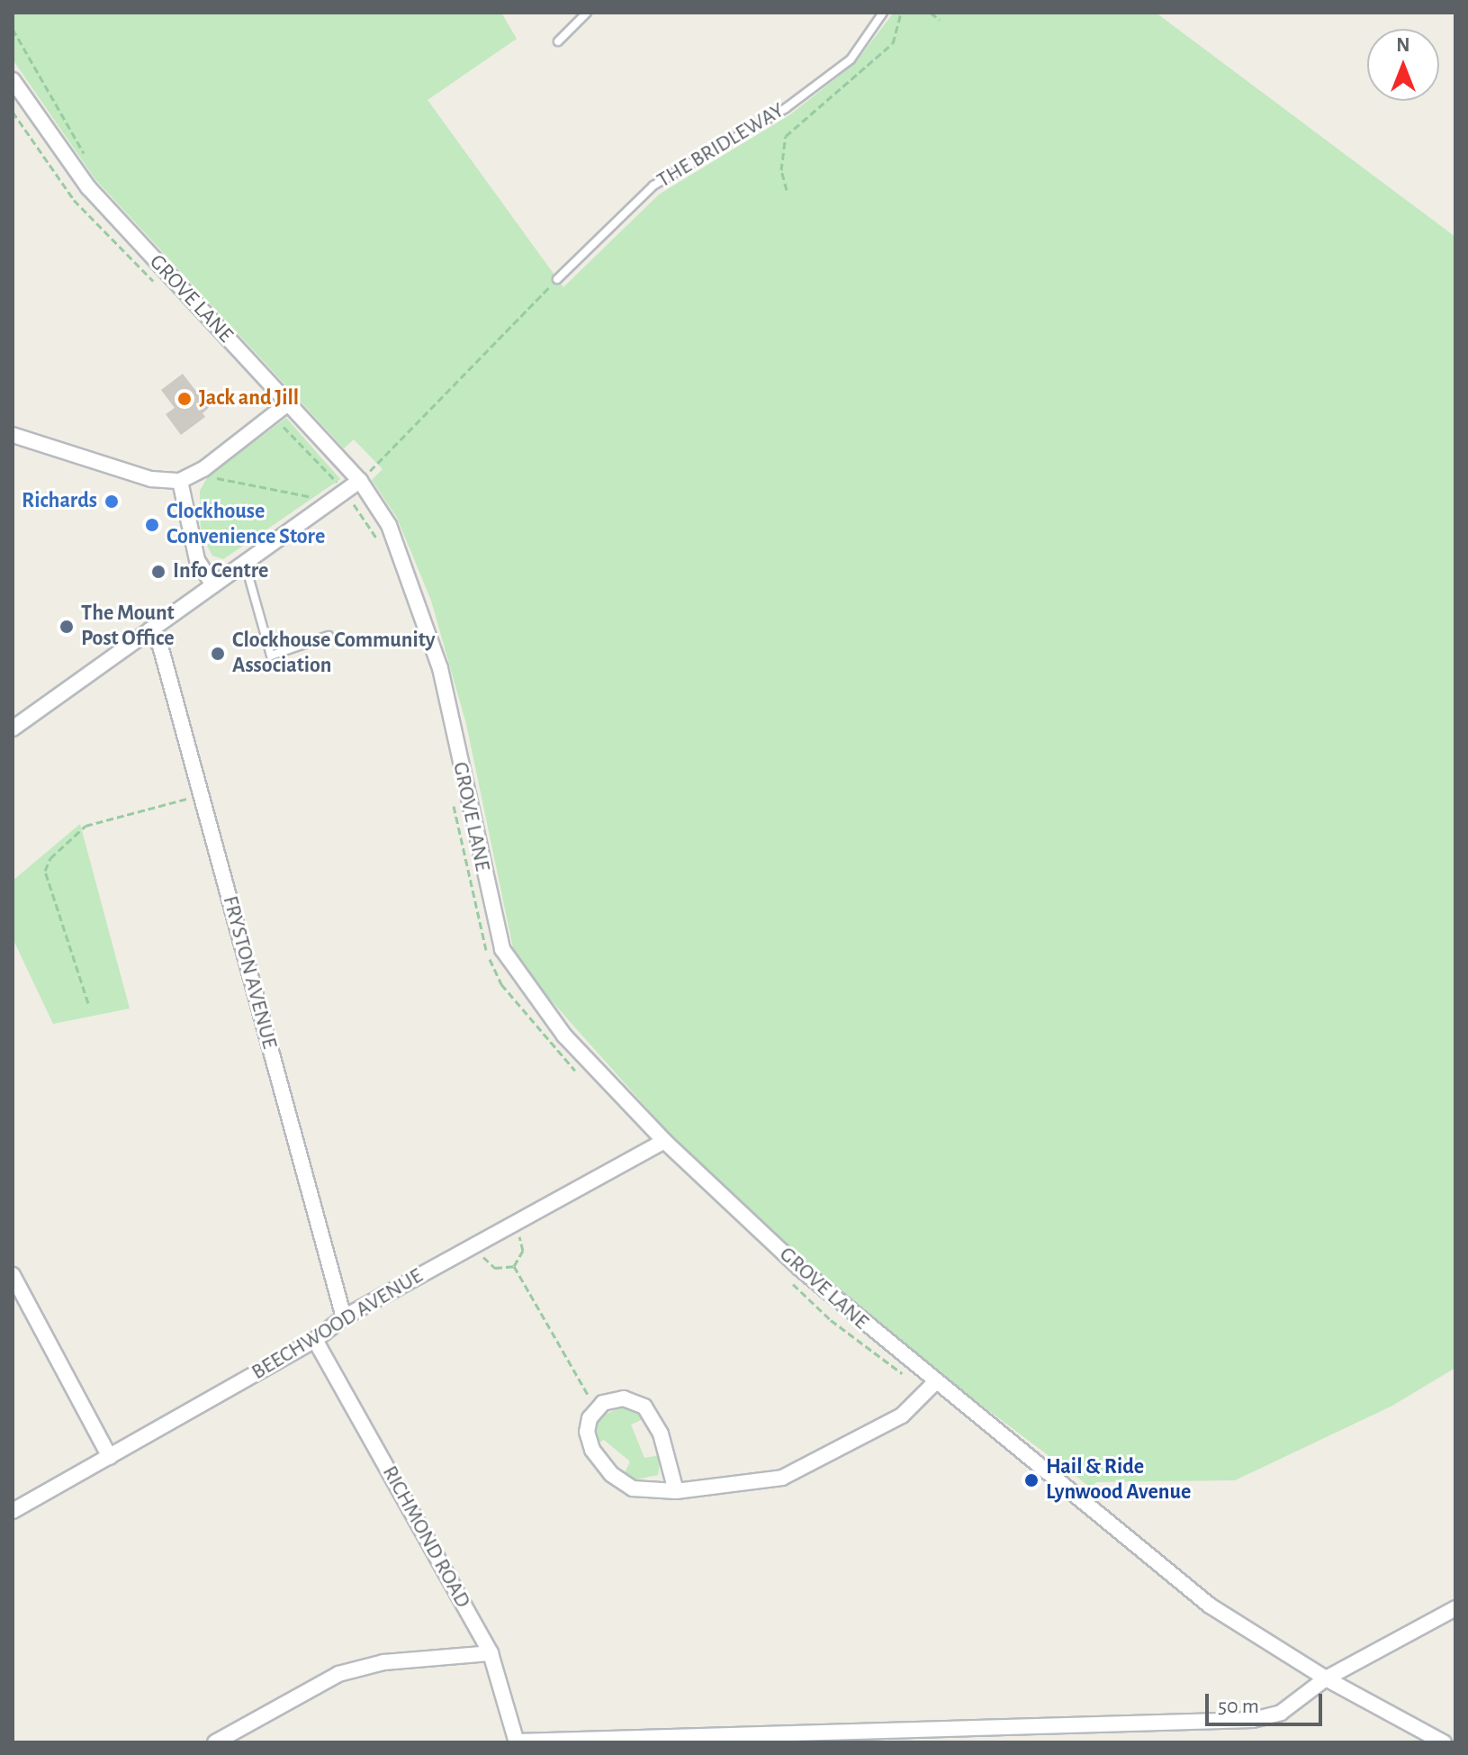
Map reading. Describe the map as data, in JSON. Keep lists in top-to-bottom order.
{
  "streets": {
    "street": [
      "GROVE LANE",
      "FRYSTON AVENUE",
      "BEECHWOOD AVENUE",
      "RICHMOND ROAD"
    ],
    "lane": ["THE BRIDLEWAY"]
  },
  "crossings": [
    ["GROVE LANE", "BEECHWOOD AVENUE"],
    ["FRYSTON AVENUE", "BEECHWOOD AVENUE"],
    ["BEECHWOOD AVENUE", "RICHMOND ROAD"]
  ],
  "places": [
    "Jack and Jill",
    "Richards",
    "Clockhouse Convenience Store",
    "Info Centre",
    "The Mount Post Office",
    "Clockhouse Community Association",
    "Hail & Ride Lynwood Avenue"
  ],
  "scale_bar": "50 m",
  "north": "top"
}
